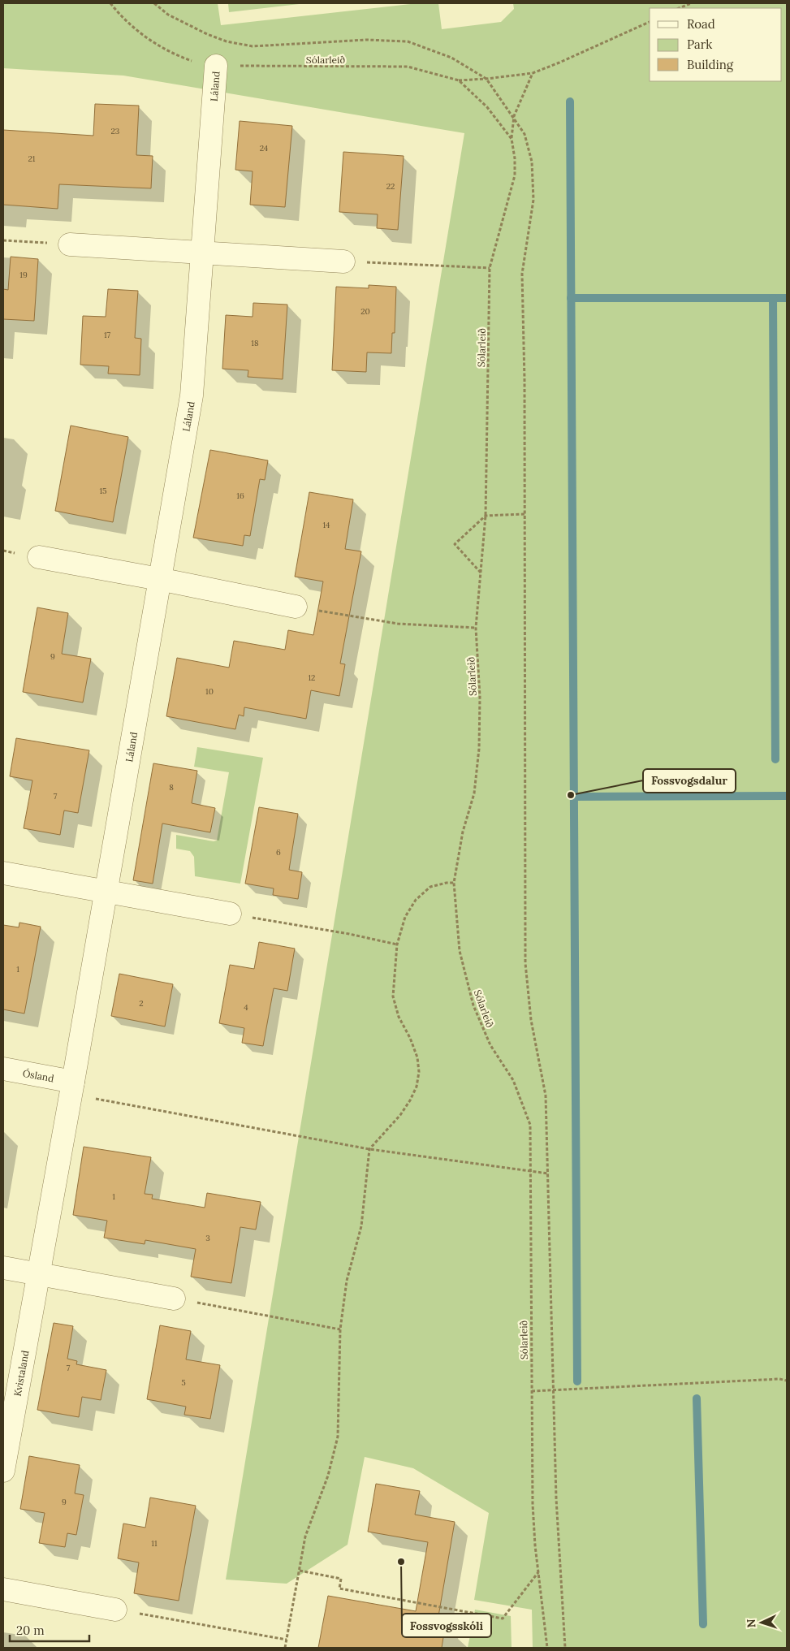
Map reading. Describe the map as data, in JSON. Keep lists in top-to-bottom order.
{
  "streets": {
    "street": ["Láland", "Ósland", "Kvistaland"],
    "path": ["Sólarleið"]
  },
  "crossings": [
    ["Sólarleið", "Láland"],
    ["Láland", "Ósland"],
    ["Láland", "Kvistaland"],
    ["Ósland", "Kvistaland"]
  ],
  "places": ["Fossvogsdalur", "Fossvogsskóli"],
  "house_numbers": [
    "23",
    "24",
    "21",
    "22",
    "19",
    "20",
    "17",
    "18",
    "15",
    "16",
    "14",
    "9",
    "12",
    "10",
    "8",
    "7",
    "6",
    "1",
    "2",
    "4",
    "1",
    "3",
    "7",
    "5",
    "9",
    "11"
  ],
  "legend": ["Road", "Park", "Building"],
  "scale_bar": "20 m",
  "north": "left"
}
